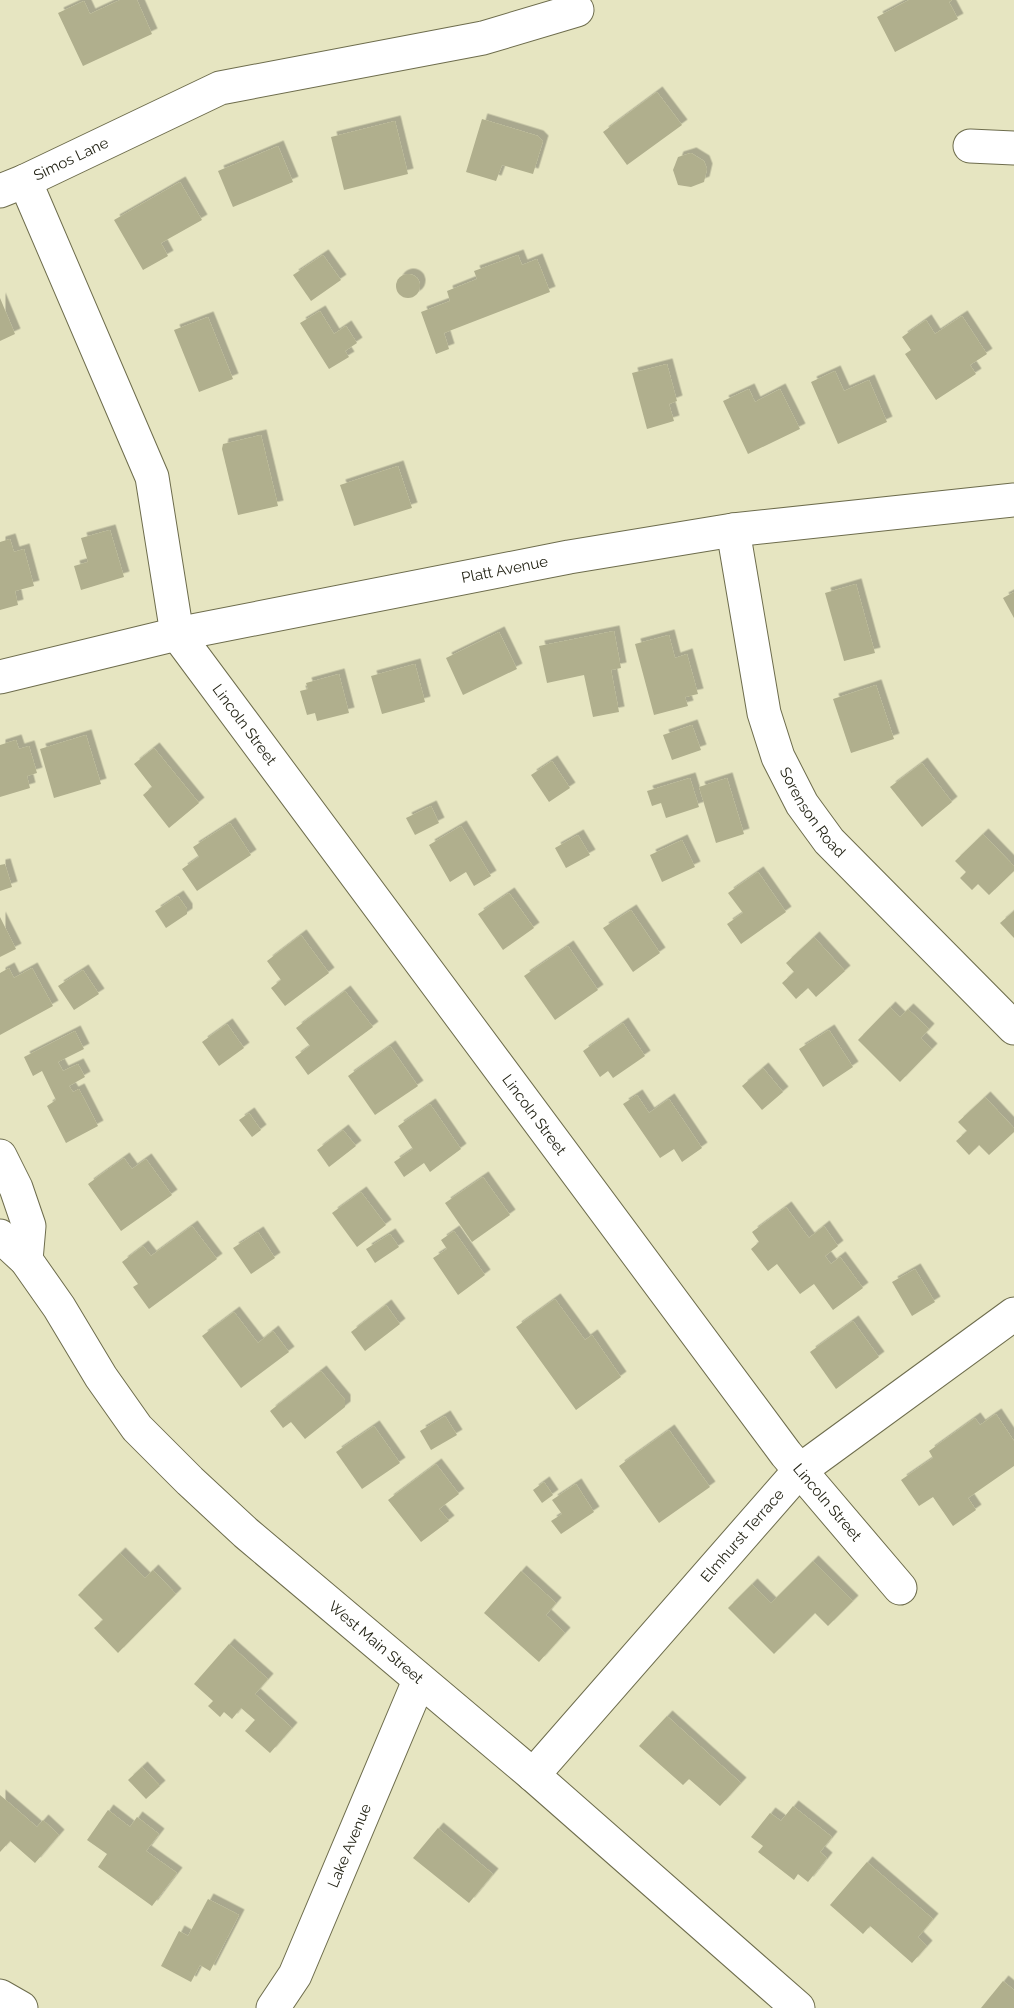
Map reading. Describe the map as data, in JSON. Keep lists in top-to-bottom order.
{
  "streets": {
    "street": [
      "Simos Lane",
      "Platt Avenue",
      "Lincoln Street",
      "Sorenson Road",
      "Elmhurst Terrace",
      "West Main Street",
      "Lake Avenue"
    ]
  },
  "crossings": [
    ["Simos Lane", "Platt Avenue"],
    ["Simos Lane", "Lincoln Street"],
    ["Platt Avenue", "Lincoln Street"],
    ["Platt Avenue", "Sorenson Road"],
    ["Lincoln Street", "Elmhurst Terrace"],
    ["Elmhurst Terrace", "West Main Street"],
    ["West Main Street", "Lake Avenue"]
  ]
}
